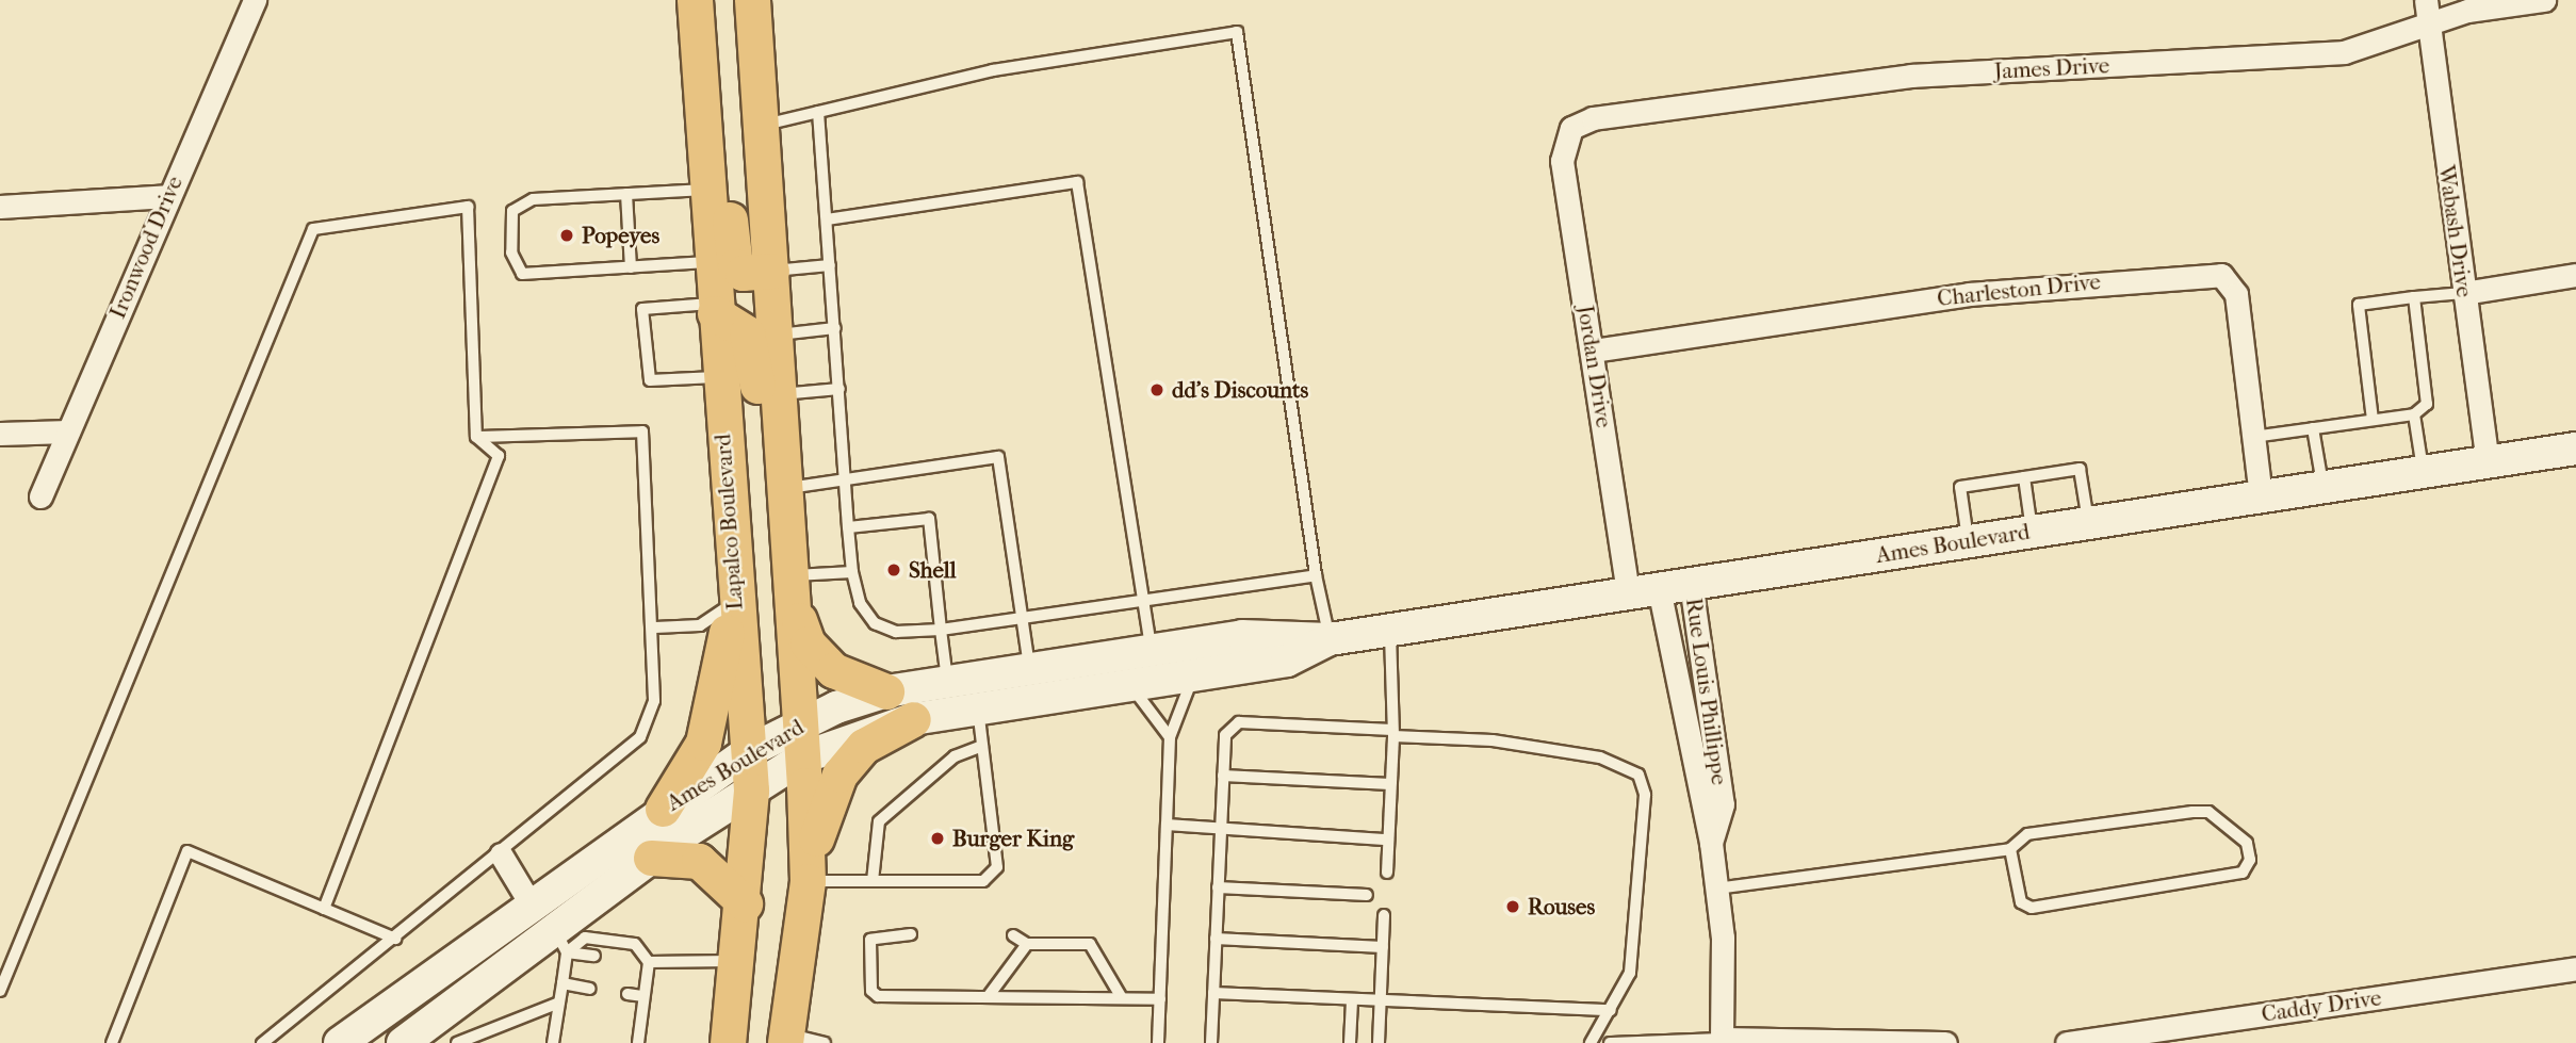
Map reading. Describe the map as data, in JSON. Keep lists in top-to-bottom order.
{
  "streets": {
    "main road": ["Lapalco Boulevard"],
    "street": [
      "James Drive",
      "Wabash Drive",
      "Ironwood Drive",
      "Charleston Drive",
      "Jordan Drive",
      "Ames Boulevard",
      "Rue Louis Phillippe",
      "Caddy Drive"
    ]
  },
  "crossings": [
    ["James Drive", "Wabash Drive"],
    ["James Drive", "Jordan Drive"],
    ["Wabash Drive", "Ames Boulevard"],
    ["Charleston Drive", "Jordan Drive"],
    ["Charleston Drive", "Ames Boulevard"],
    ["Jordan Drive", "Ames Boulevard"],
    ["Jordan Drive", "Rue Louis Phillippe"],
    ["Lapalco Boulevard", "Ames Boulevard"],
    ["Ames Boulevard", "Rue Louis Phillippe"]
  ],
  "places": [
    "Popeyes",
    "dd's Discounts",
    "Shell",
    "Burger King",
    "Rouses"
  ]
}
